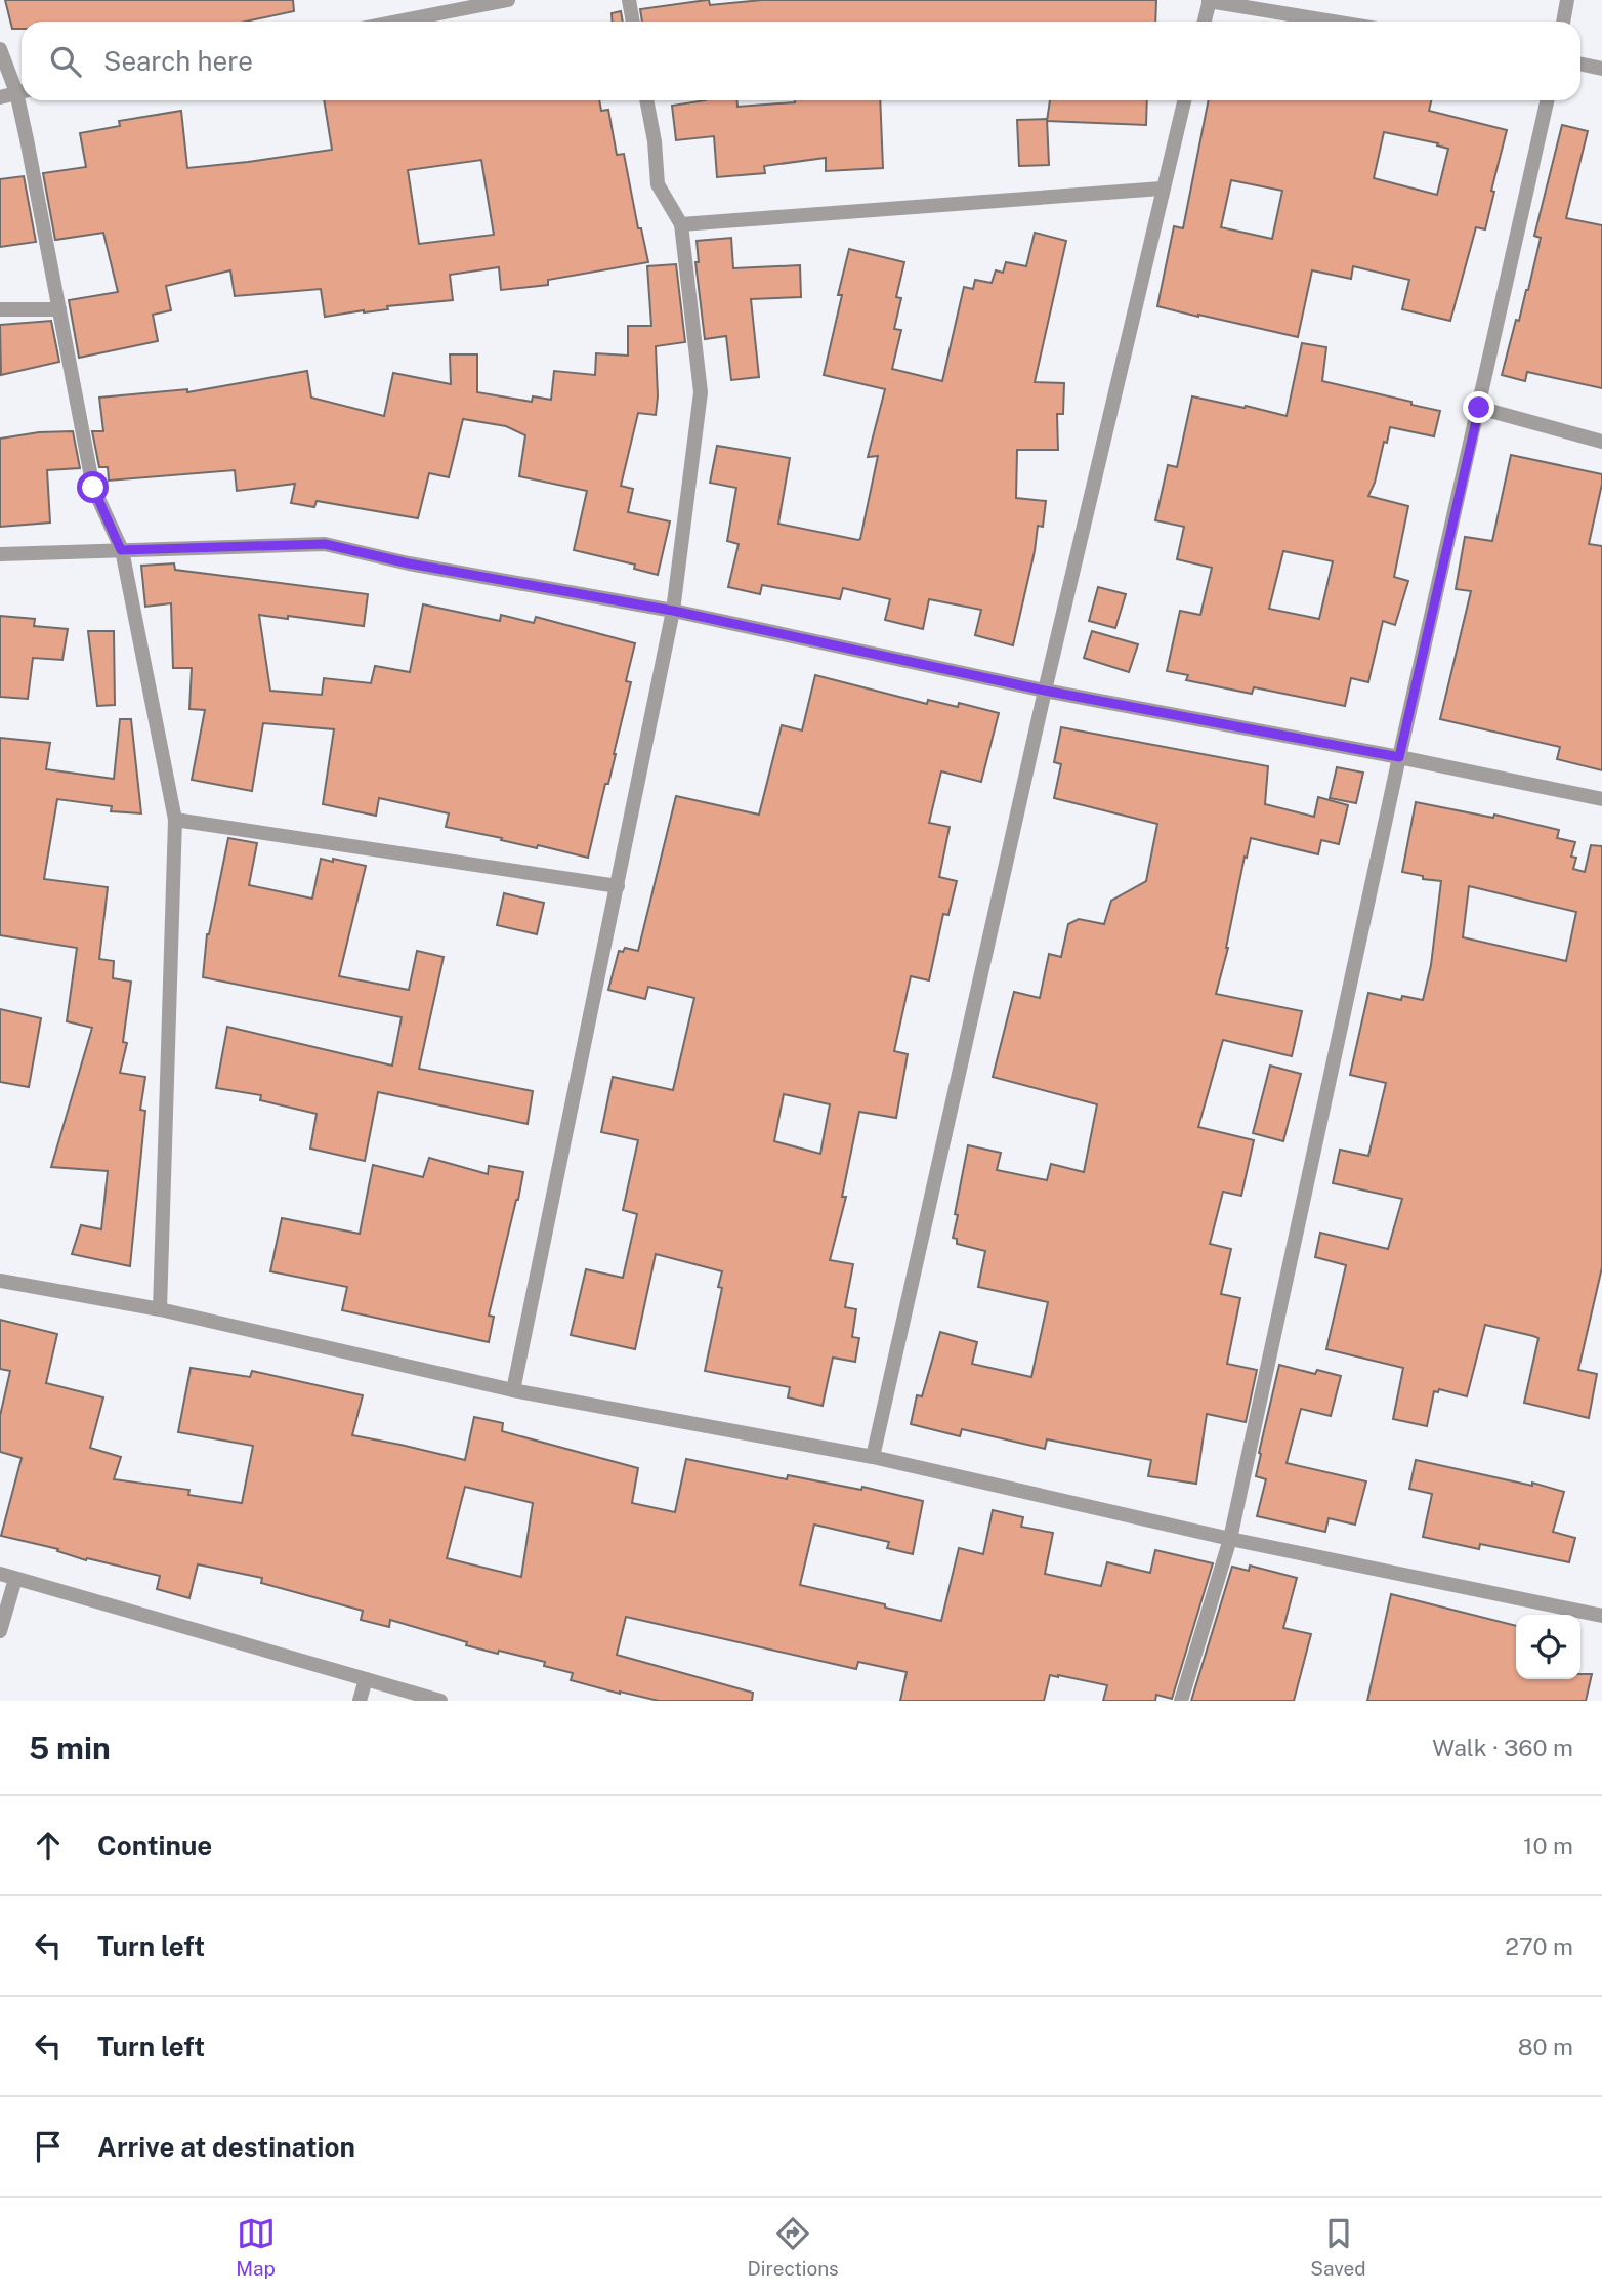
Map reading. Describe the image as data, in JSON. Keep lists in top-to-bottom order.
{
  "page": {
    "search": "Search here",
    "heading": ["5 min", "Walk · 360 m"],
    "list": [
      ["Continue", "10 m"],
      ["Turn left", "270 m"],
      ["Turn left", "80 m"],
      "Arrive at destination"
    ],
    "nav": ["Map", "Directions", "Saved"]
  }
}
